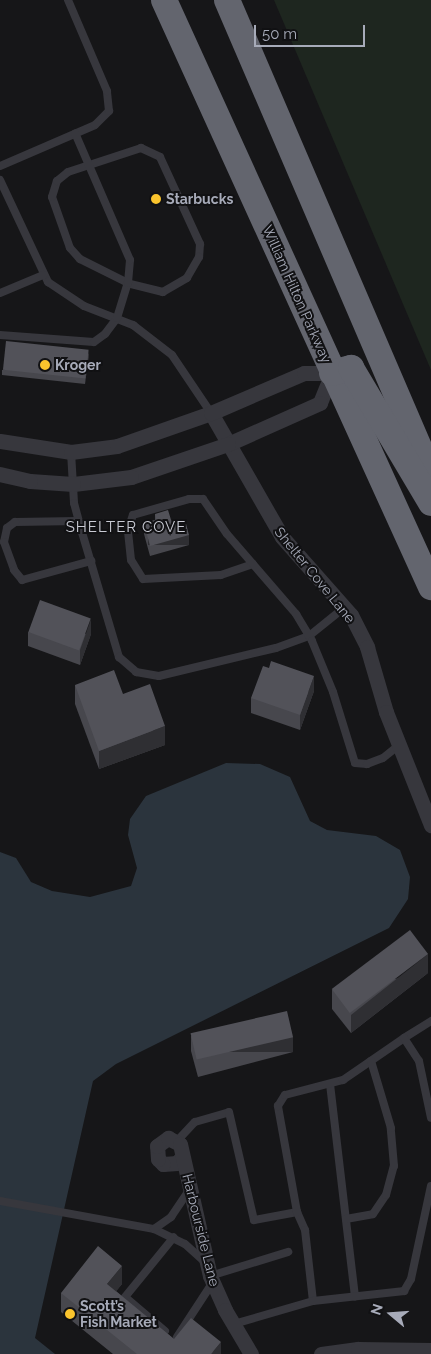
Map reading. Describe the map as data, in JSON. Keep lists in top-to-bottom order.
{
  "streets": {
    "highway": ["William Hilton Parkway"],
    "street": ["Shelter Cove Lane", "Harbourside Lane"]
  },
  "districts": ["SHELTER COVE"],
  "places": ["Starbucks", "Kroger", "Scott’s Fish Market"],
  "scale_bar": "50 m",
  "north": "left"
}
